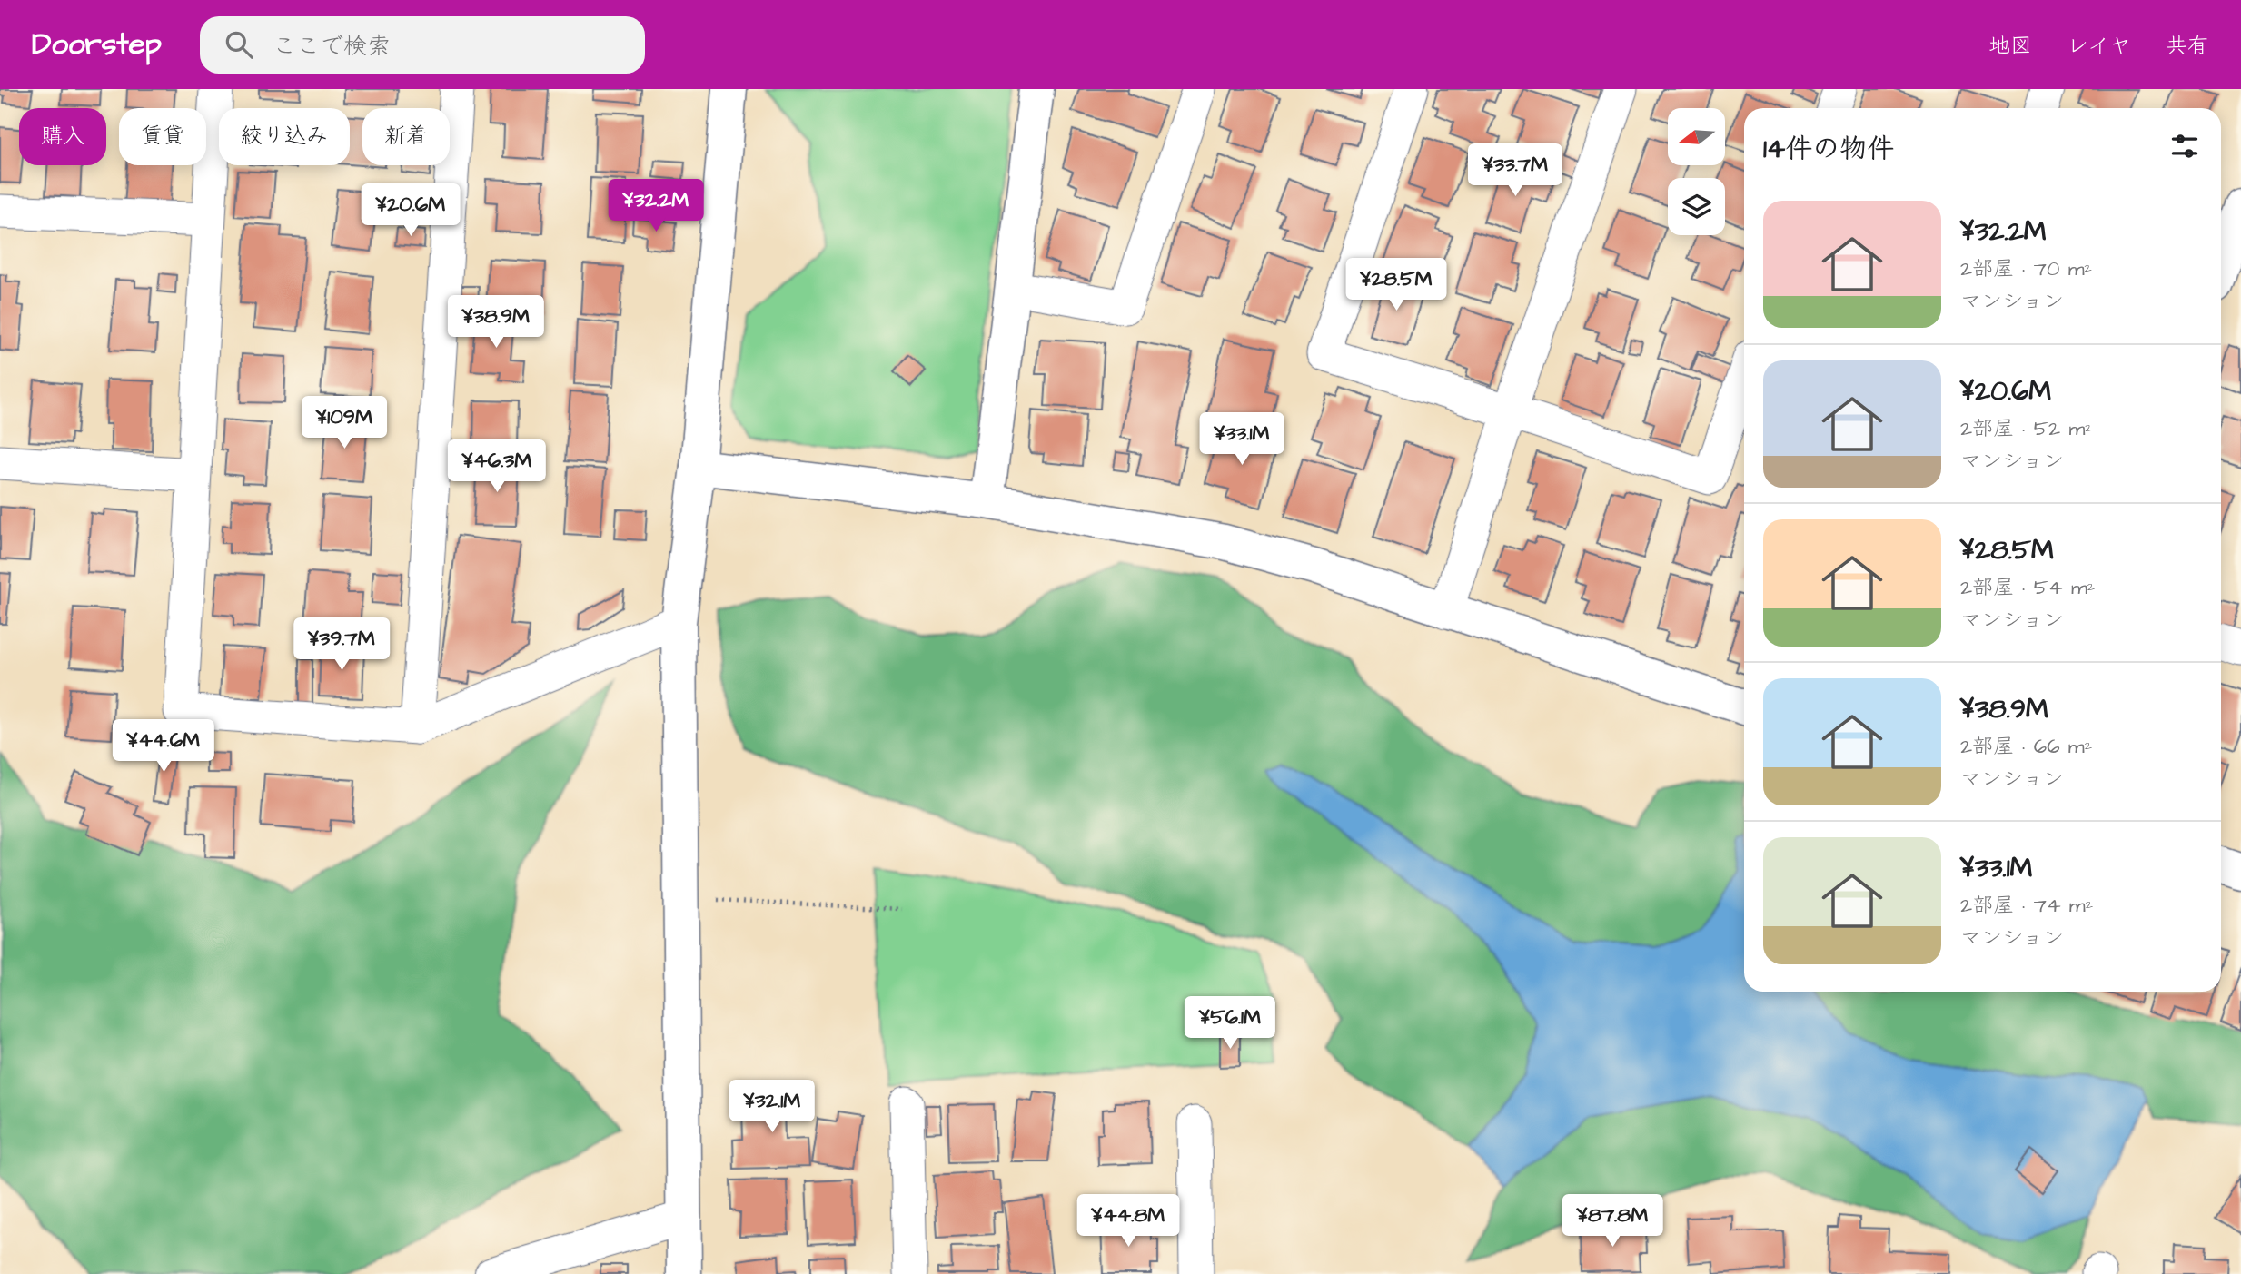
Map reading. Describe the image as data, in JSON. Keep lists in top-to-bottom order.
{
  "north": "left",
  "page": {
    "header": "Doorstep",
    "search": "ここで検索",
    "nav": ["地図", "レイヤ", "共有"],
    "chip": [
      "購入",
      "賃貸",
      "絞り込み",
      "新着"
    ],
    "heading": "14件の物件",
    "price": [
      "¥33.7M",
      "¥32.2M",
      "¥20.6M",
      "¥28.5M",
      "¥38.9M",
      "¥109M",
      "¥33.1M",
      "¥46.3M",
      "¥39.7M",
      "¥44.6M",
      "¥56.1M",
      "¥32.1M",
      "¥44.8M",
      "¥87.8M"
    ],
    "list": [
      {
        "name": "¥32.2M",
        "note": "2部屋 · 70 m² · マンション"
      },
      {
        "name": "¥20.6M",
        "note": "2部屋 · 52 m² · マンション"
      },
      {
        "name": "¥28.5M",
        "note": "2部屋 · 54 m² · マンション"
      },
      {
        "name": "¥38.9M",
        "note": "2部屋 · 66 m² · マンション"
      },
      {
        "name": "¥33.1M",
        "note": "2部屋 · 74 m² · マンション"
      }
    ]
  }
}
